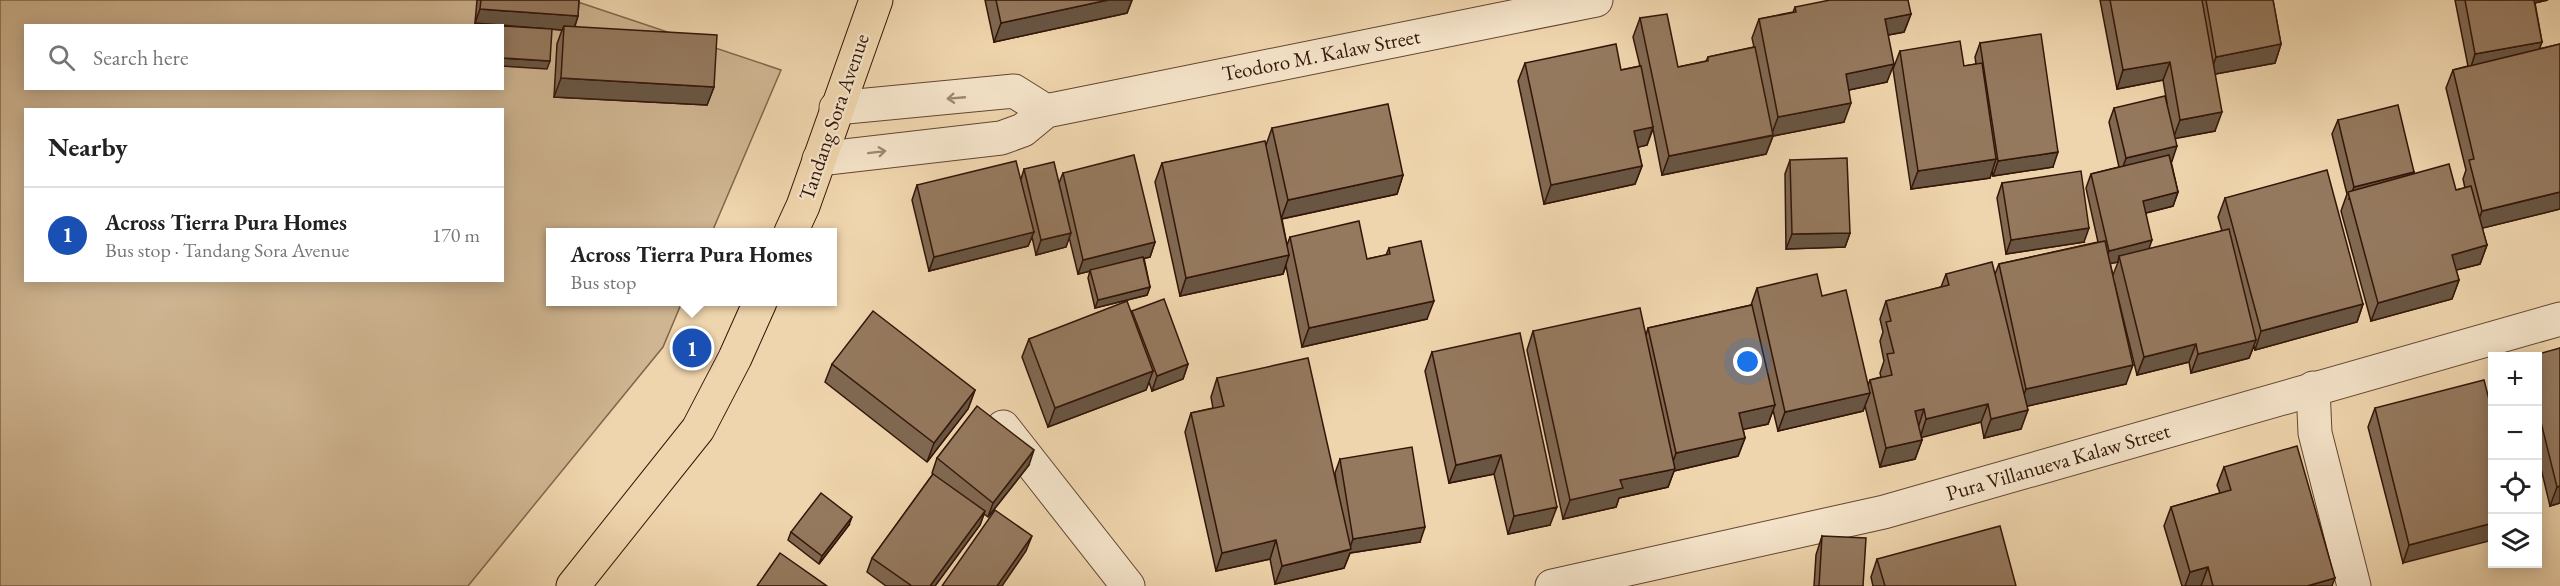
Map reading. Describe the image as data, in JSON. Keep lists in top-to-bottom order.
{
  "streets": {
    "main road": ["Tandang Sora Avenue"],
    "street": ["Teodoro M. Kalaw Street", "Pura Villanueva Kalaw Street"]
  },
  "crossings": [
    ["Teodoro M. Kalaw Street", "Tandang Sora Avenue"]
  ],
  "page": {
    "search": "Search here",
    "heading": "Nearby",
    "list": [
      {
        "mark": "1",
        "name": "Across Tierra Pura Homes",
        "note": "Bus stop · Tandang Sora Avenue",
        "value": "170 m"
      }
    ],
    "popup": ["Across Tierra Pura Homes", "Bus stop"],
    "pins": "1",
    "map_buttons": ["+", "−"]
  }
}
